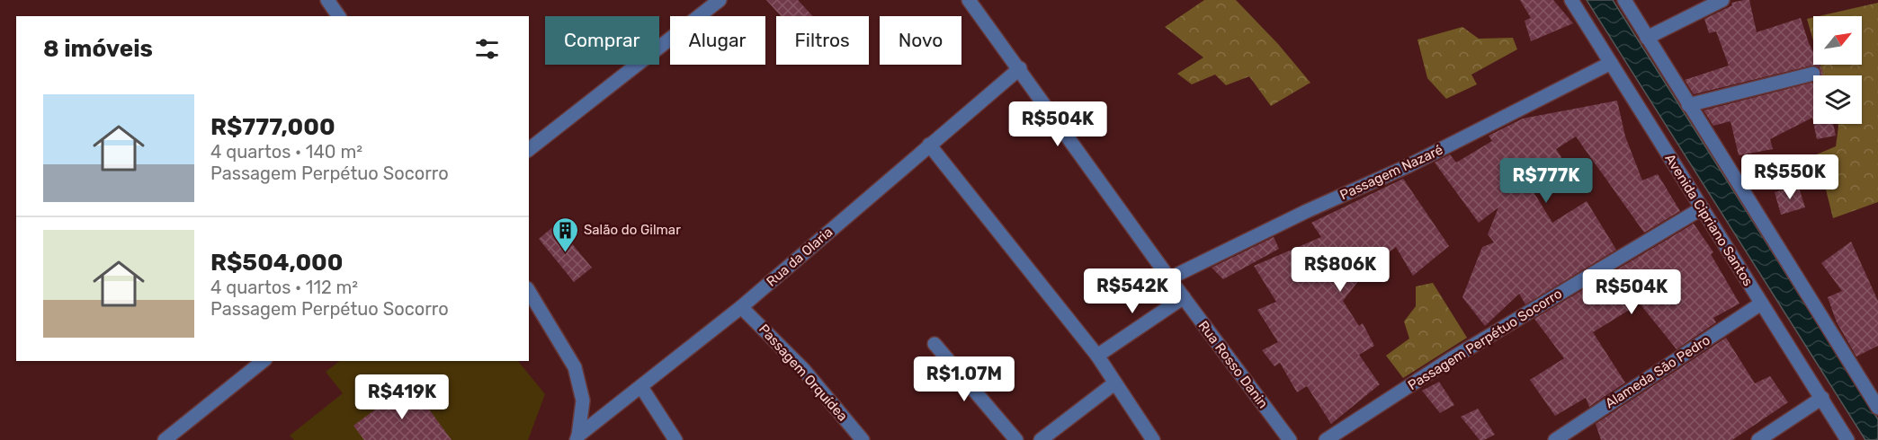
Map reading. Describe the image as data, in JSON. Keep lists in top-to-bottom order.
{
  "streets": {
    "street": [
      "Passagem Nazaré",
      "Avenida Cipriano Santos",
      "Rua da Olaria",
      "Passagem Perpétuo Socorro",
      "Rua Rosso Danin",
      "Alameda São Pedro",
      "Passagem Orquídea"
    ]
  },
  "crossings": [
    ["Passagem Nazaré", "Avenida Cipriano Santos"],
    ["Passagem Nazaré", "Rua Rosso Danin"],
    ["Avenida Cipriano Santos", "Passagem Perpétuo Socorro"],
    ["Avenida Cipriano Santos", "Alameda São Pedro"],
    ["Rua da Olaria", "Rua Rosso Danin"],
    ["Rua da Olaria", "Passagem Orquídea"]
  ],
  "places": {
    "building": ["Salão do Gilmar"]
  },
  "north": "top right",
  "page": {
    "chip": [
      "Comprar",
      "Alugar",
      "Filtros",
      "Novo"
    ],
    "heading": "8 imóveis",
    "list": [
      {
        "name": "R$777,000",
        "note": "4 quartos · 140 m² · Passagem Perpétuo Socorro"
      },
      {
        "name": "R$504,000",
        "note": "4 quartos · 112 m² · Passagem Perpétuo Socorro"
      }
    ],
    "price": [
      "R$504K",
      "R$550K",
      "R$777K",
      "R$806K",
      "R$542K",
      "R$504K",
      "R$1.07M",
      "R$419K"
    ]
  }
}
